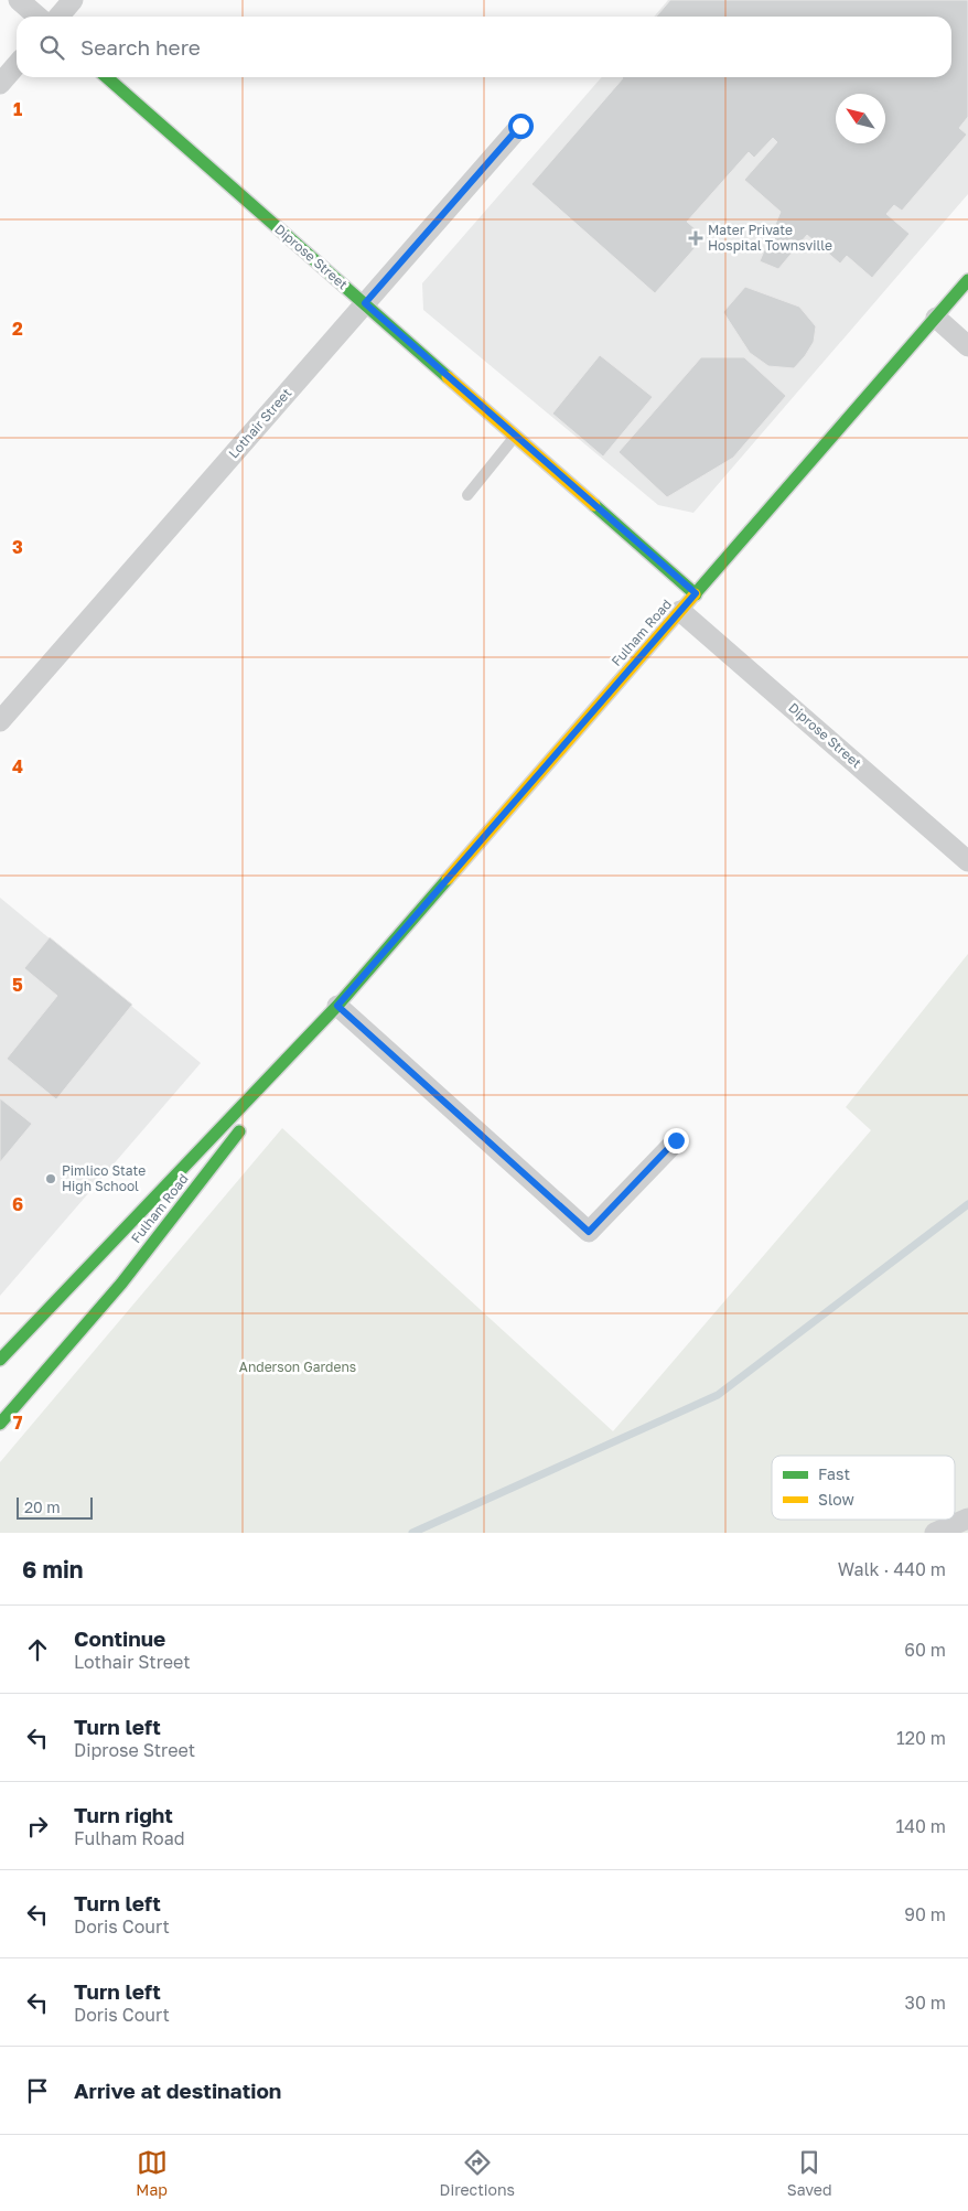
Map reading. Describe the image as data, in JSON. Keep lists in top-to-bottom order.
{
  "streets": {
    "street": ["Diprose Street", "Lothair Street", "Fulham Road"]
  },
  "crossings": [
    ["Diprose Street", "Lothair Street"],
    ["Diprose Street", "Fulham Road"]
  ],
  "parks": ["Anderson Gardens"],
  "places": {
    "health": ["Mater Private Hospital Townsville"],
    "other": ["Pimlico State High School"]
  },
  "legend": ["Fast", "Slow"],
  "scale_bar": "20 m",
  "north": "top left",
  "page": {
    "search": "Search here",
    "scale": "20 m",
    "heading": ["6 min", "Walk · 440 m"],
    "list": [
      ["Continue", "Lothair Street", "60 m"],
      ["Turn left", "Diprose Street", "120 m"],
      ["Turn right", "Fulham Road", "140 m"],
      ["Turn left", "Doris Court", "90 m"],
      ["Turn left", "Doris Court", "30 m"],
      "Arrive at destination"
    ],
    "nav": ["Map", "Directions", "Saved"]
  },
  "grid": {
    "rows": [
      "1",
      "2",
      "3",
      "4",
      "5",
      "6",
      "7"
    ]
  }
}
